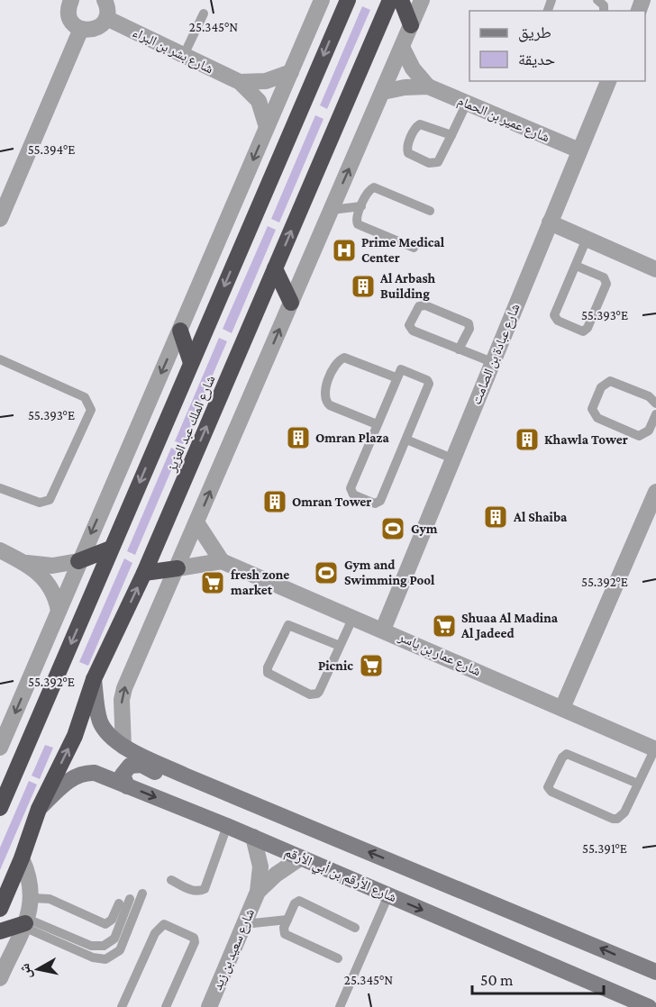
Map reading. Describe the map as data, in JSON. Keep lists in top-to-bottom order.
{
  "streets": {
    "highway": ["شارع الملك عبد العزيز"],
    "street": [
      "شارع بشر بن البراء",
      "شارع عمير بن الحمام",
      "شارع عبادة بن الصامت",
      "شارع عمار بن ياسر",
      "شارع الأرقم بن أبي الأرقم",
      "شارع سعيد بن زيد"
    ]
  },
  "crossings": [
    ["شارع عمير بن الحمام", "شارع عبادة بن الصامت"],
    ["شارع عبادة بن الصامت", "شارع عمار بن ياسر"],
    ["شارع الملك عبد العزيز", "شارع الأرقم بن أبي الأرقم"],
    ["شارع الأرقم بن أبي الأرقم", "شارع سعيد بن زيد"]
  ],
  "places": {
    "hospital": ["Prime Medical Center"],
    "building": [
      "Al Arbash Building",
      "Omran Plaza",
      "Khawla Tower",
      "Omran Tower",
      "Al Shaiba"
    ],
    "sports": ["Gym", "Gym and Swimming Pool"],
    "supermarket": ["fresh zone market", "Shuaa Al Madina Al Jadeed", "Picnic"]
  },
  "legend": ["طريق", "حديقة"],
  "scale_bar": "50 m",
  "north": "left",
  "coordinates": [
    "25.345°N",
    "55.394°E",
    "55.393°E",
    "55.392°E",
    "55.391°E"
  ]
}
